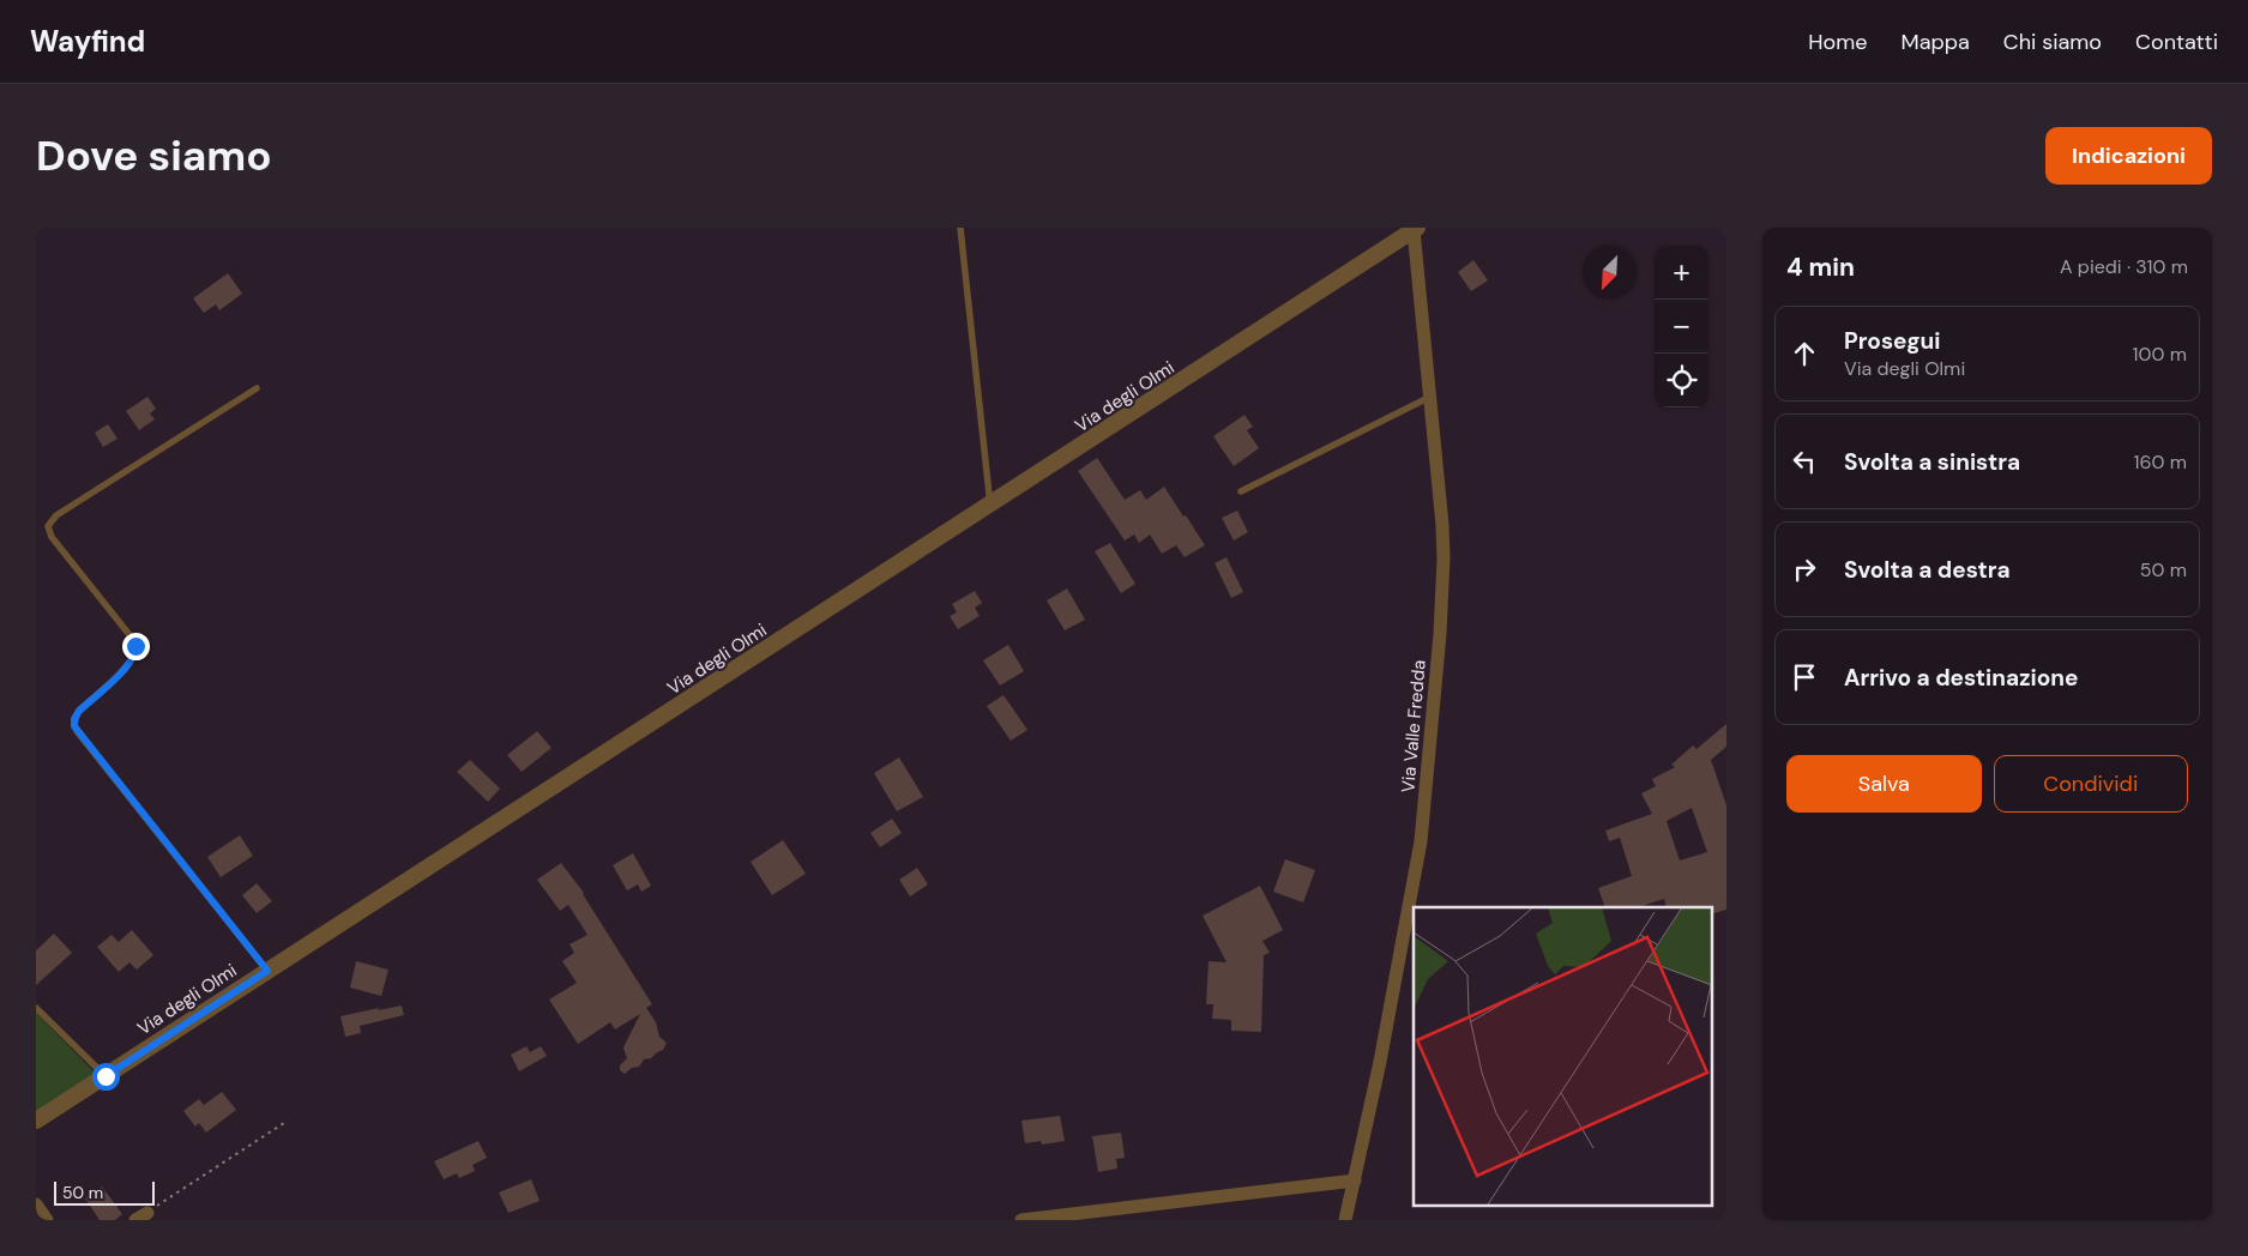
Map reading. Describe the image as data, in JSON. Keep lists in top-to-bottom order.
{
  "streets": {
    "street": ["Via degli Olmi", "Via Valle Fredda"]
  },
  "crossings": [
    ["Via degli Olmi", "Via Valle Fredda"]
  ],
  "scale_bar": "50 m",
  "north": "bottom left",
  "page": {
    "header": "Wayfind",
    "nav": [
      "Home",
      "Mappa",
      "Chi siamo",
      "Contatti"
    ],
    "buttons": [
      "Indicazioni",
      ["Salva", "Condividi"]
    ],
    "title": "Dove siamo",
    "heading": ["4 min", "A piedi · 310 m"],
    "map_buttons": ["+", "−"],
    "list": [
      ["Prosegui", "Via degli Olmi", "100 m"],
      ["Svolta a sinistra", "160 m"],
      ["Svolta a destra", "50 m"],
      "Arrivo a destinazione"
    ],
    "scale": "50 m"
  }
}
